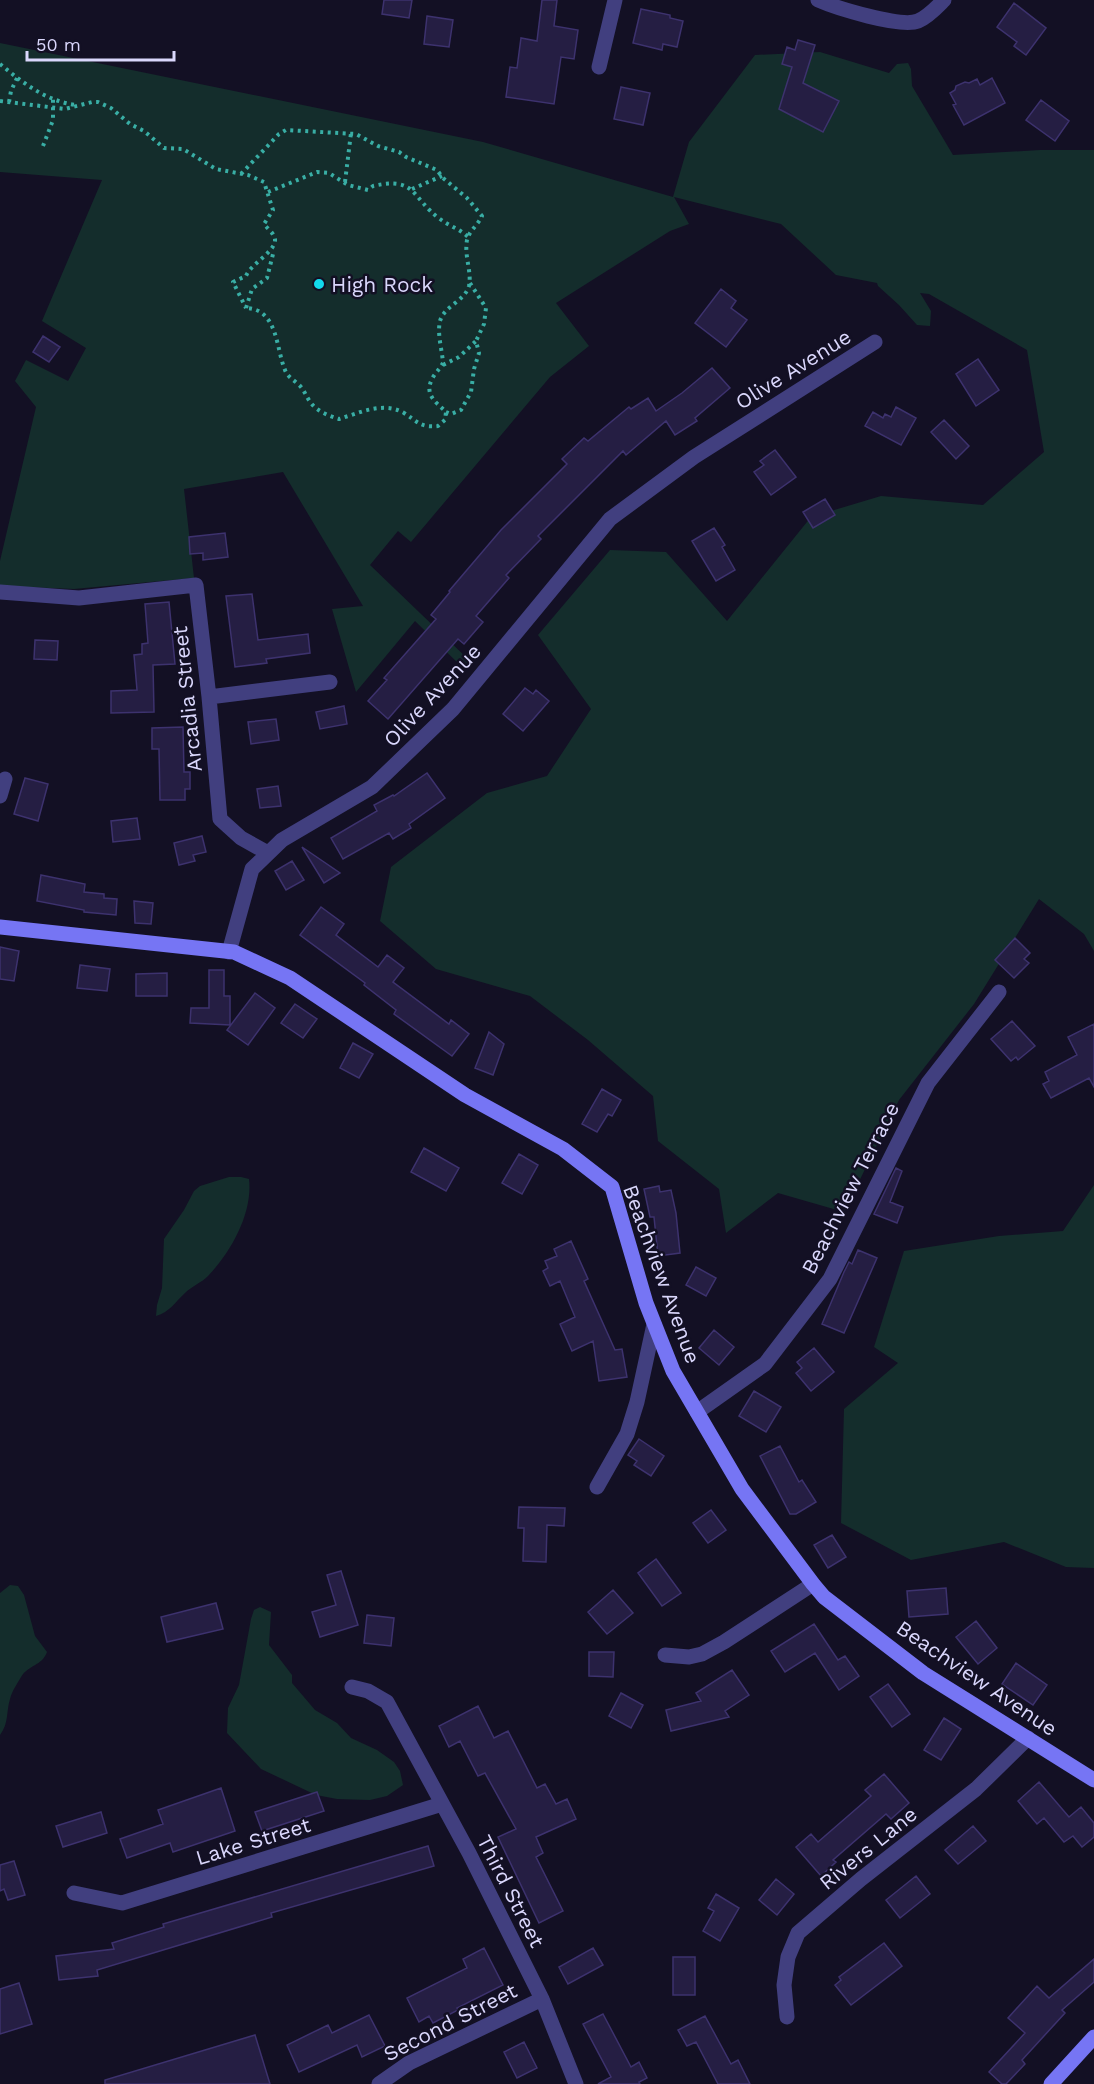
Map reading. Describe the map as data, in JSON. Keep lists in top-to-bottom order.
{
  "streets": {
    "street": [
      "Olive Avenue",
      "Arcadia Street",
      "Beachview Terrace",
      "Beachview Avenue",
      "Lake Street",
      "Rivers Lane",
      "Third Street",
      "Second Street"
    ]
  },
  "crossings": [
    ["Olive Avenue", "Arcadia Street"],
    ["Olive Avenue", "Beachview Avenue"],
    ["Beachview Terrace", "Beachview Avenue"],
    ["Beachview Avenue", "Rivers Lane"],
    ["Lake Street", "Third Street"],
    ["Third Street", "Second Street"]
  ],
  "places": ["High Rock"],
  "scale_bar": "50 m"
}
